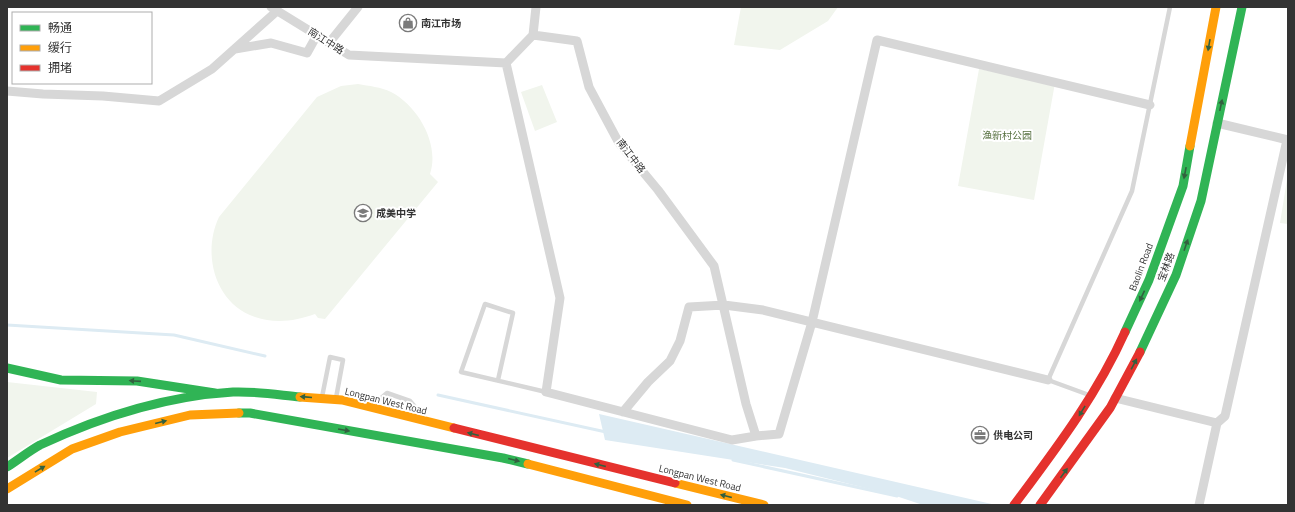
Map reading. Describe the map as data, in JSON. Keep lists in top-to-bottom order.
{
  "streets": {
    "main road": ["Baolin Road", "宝林路", "Longpan West Road"],
    "street": ["南江中路"]
  },
  "one_way": ["Baolin Road", "宝林路"],
  "parks": ["渔新村公园"],
  "places": {
    "shop": ["南江市场"],
    "school or university": ["成美中学"],
    "office": ["供电公司"]
  },
  "legend": ["畅通", "缓行", "拥堵"]
}
